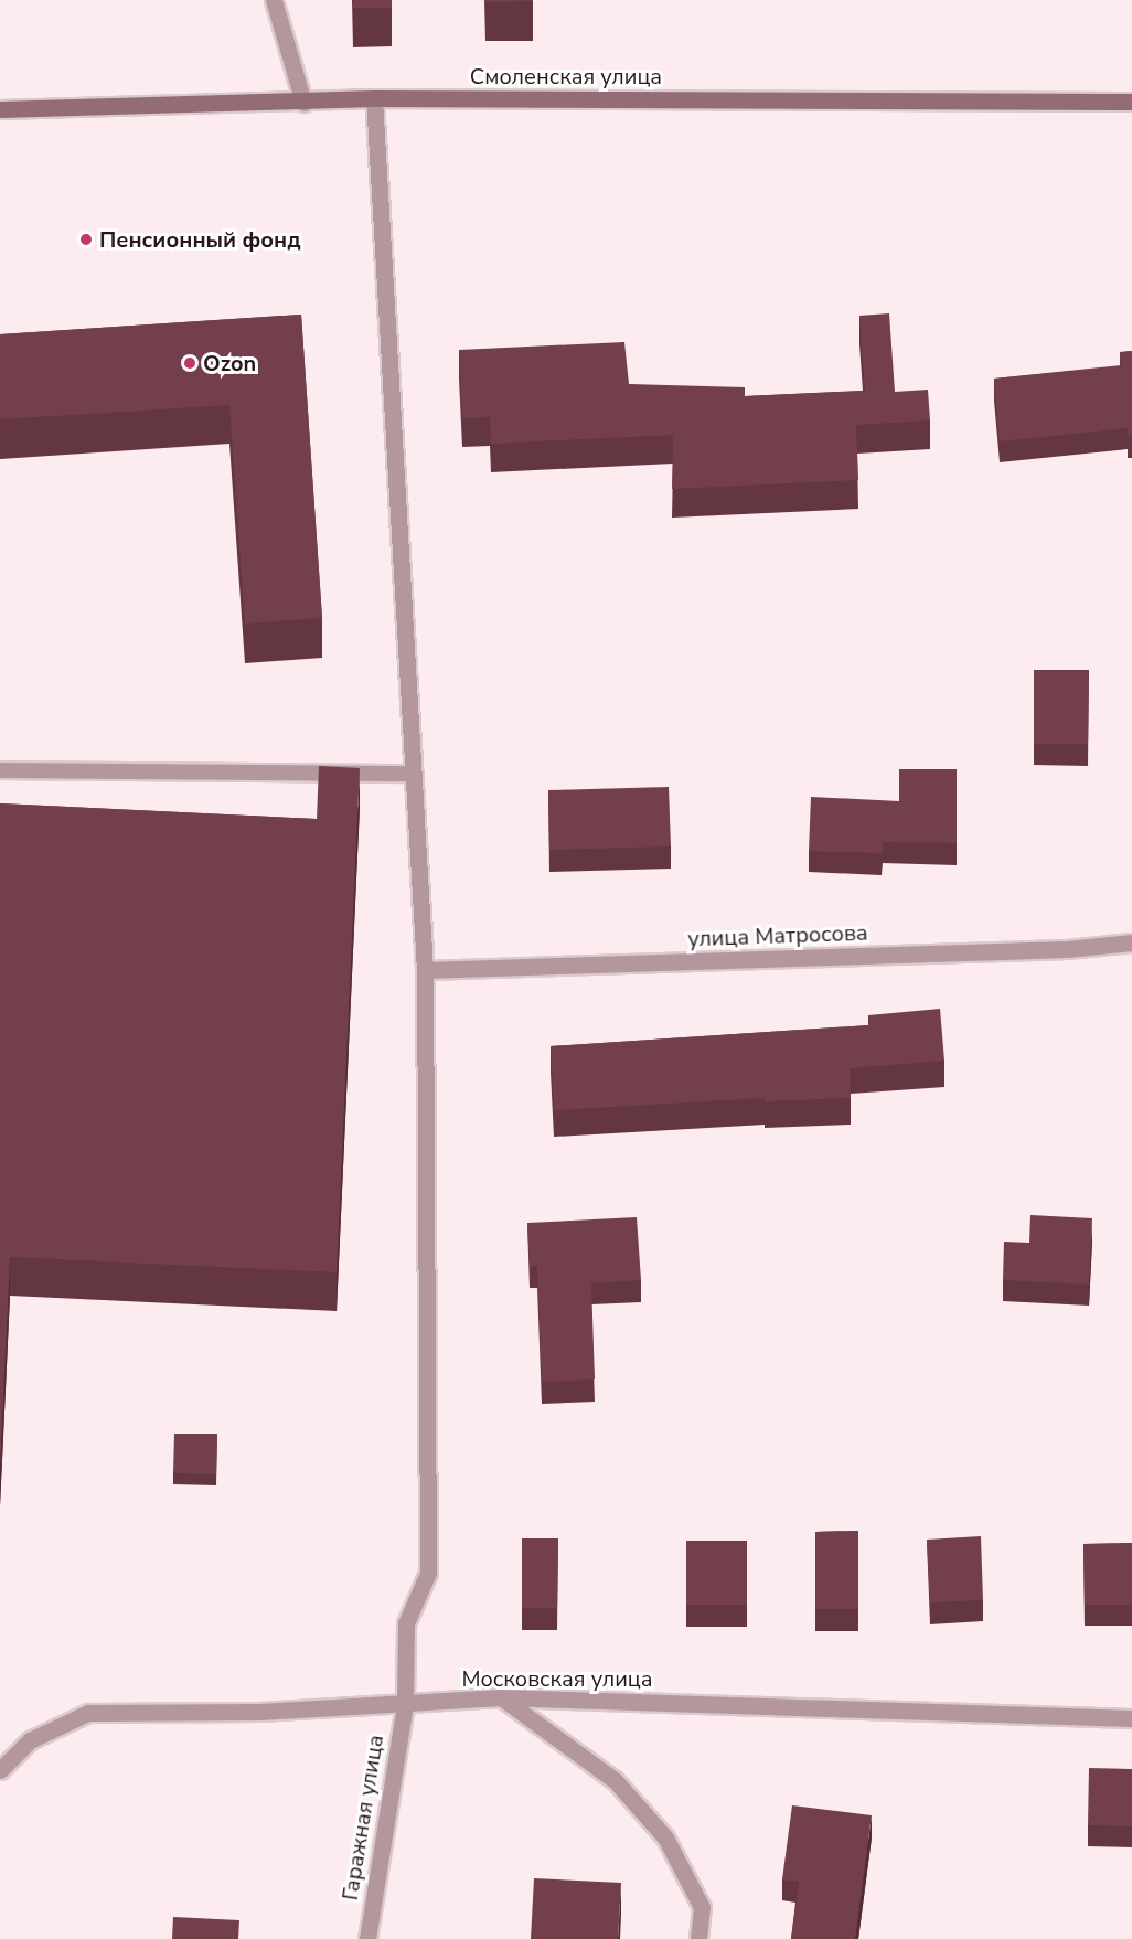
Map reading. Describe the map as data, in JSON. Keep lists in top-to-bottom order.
{
  "streets": {
    "main road": ["Смоленская улица"],
    "street": ["улица Матросова", "Московская улица", "Гаражная улица"]
  },
  "crossings": [
    ["Смоленская улица", "Гаражная улица"],
    ["улица Матросова", "Гаражная улица"],
    ["Московская улица", "Гаражная улица"]
  ],
  "places": ["Пенсионный фонд", "Ozon"]
}
